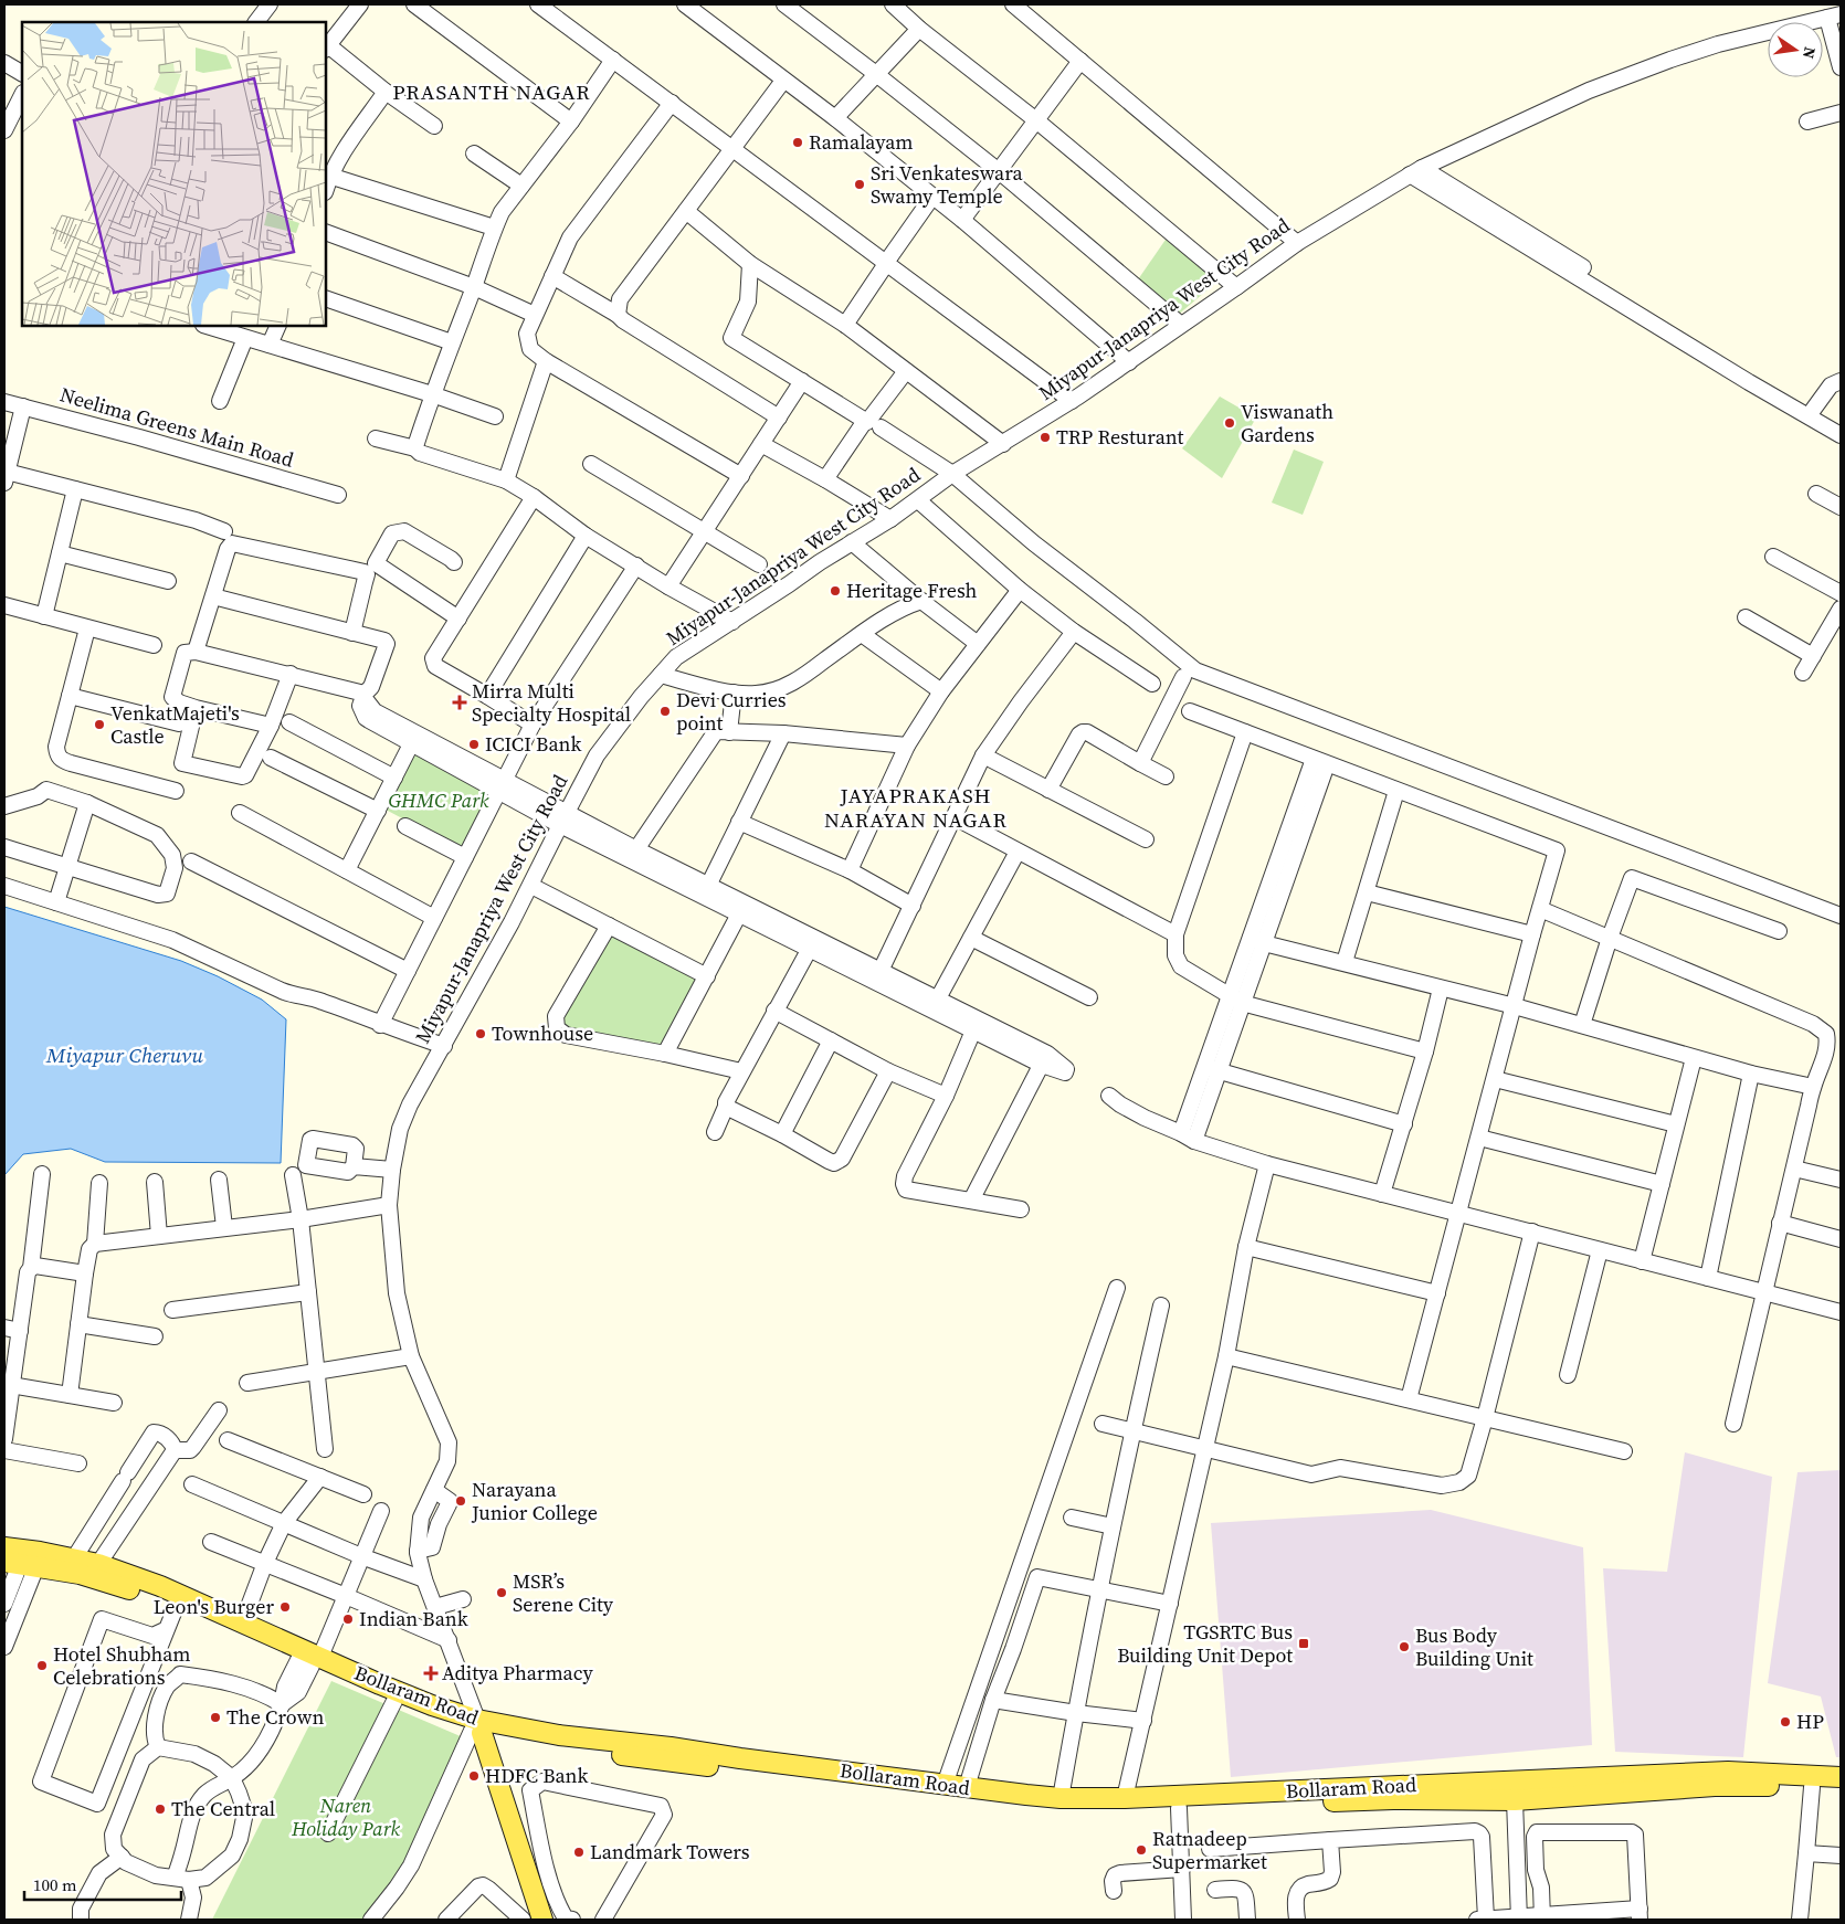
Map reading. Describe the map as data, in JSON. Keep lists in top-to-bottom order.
{
  "streets": {
    "main road": ["Bollaram Road"],
    "street": ["Miyapur-Janapriya West City Road", "Neelima Greens Main Road"]
  },
  "crossings": [
    ["Miyapur-Janapriya West City Road", "Bollaram Road"]
  ],
  "districts": ["PRASANTH NAGAR", "JAYAPRAKASH NARAYAN NAGAR"],
  "water": ["Miyapur Cheruvu"],
  "parks": ["GHMC Park", "Naren Holiday Park"],
  "places": {
    "other": [
      "Ramalayam",
      "Sri Venkateswara Swamy Temple",
      "Viswanath Gardens",
      "TRP Resturant",
      "Heritage Fresh",
      "Devi Curries point",
      "VenkatMajeti's Castle",
      "ICICI Bank",
      "Townhouse",
      "Narayana Junior College",
      "MSR’s Serene City",
      "Leon's Burger",
      "Indian Bank",
      "Bus Body Building Unit",
      "Hotel Shubham Celebrations",
      "The Crown",
      "HP",
      "HDFC Bank",
      "The Central",
      "Ratnadeep Supermarket",
      "Landmark Towers"
    ],
    "health": ["Mirra Multi Specialty Hospital", "Aditya Pharmacy"],
    "transit": ["TGSRTC Bus Building Unit Depot"]
  },
  "scale_bar": "100 m",
  "north": "right"
}
